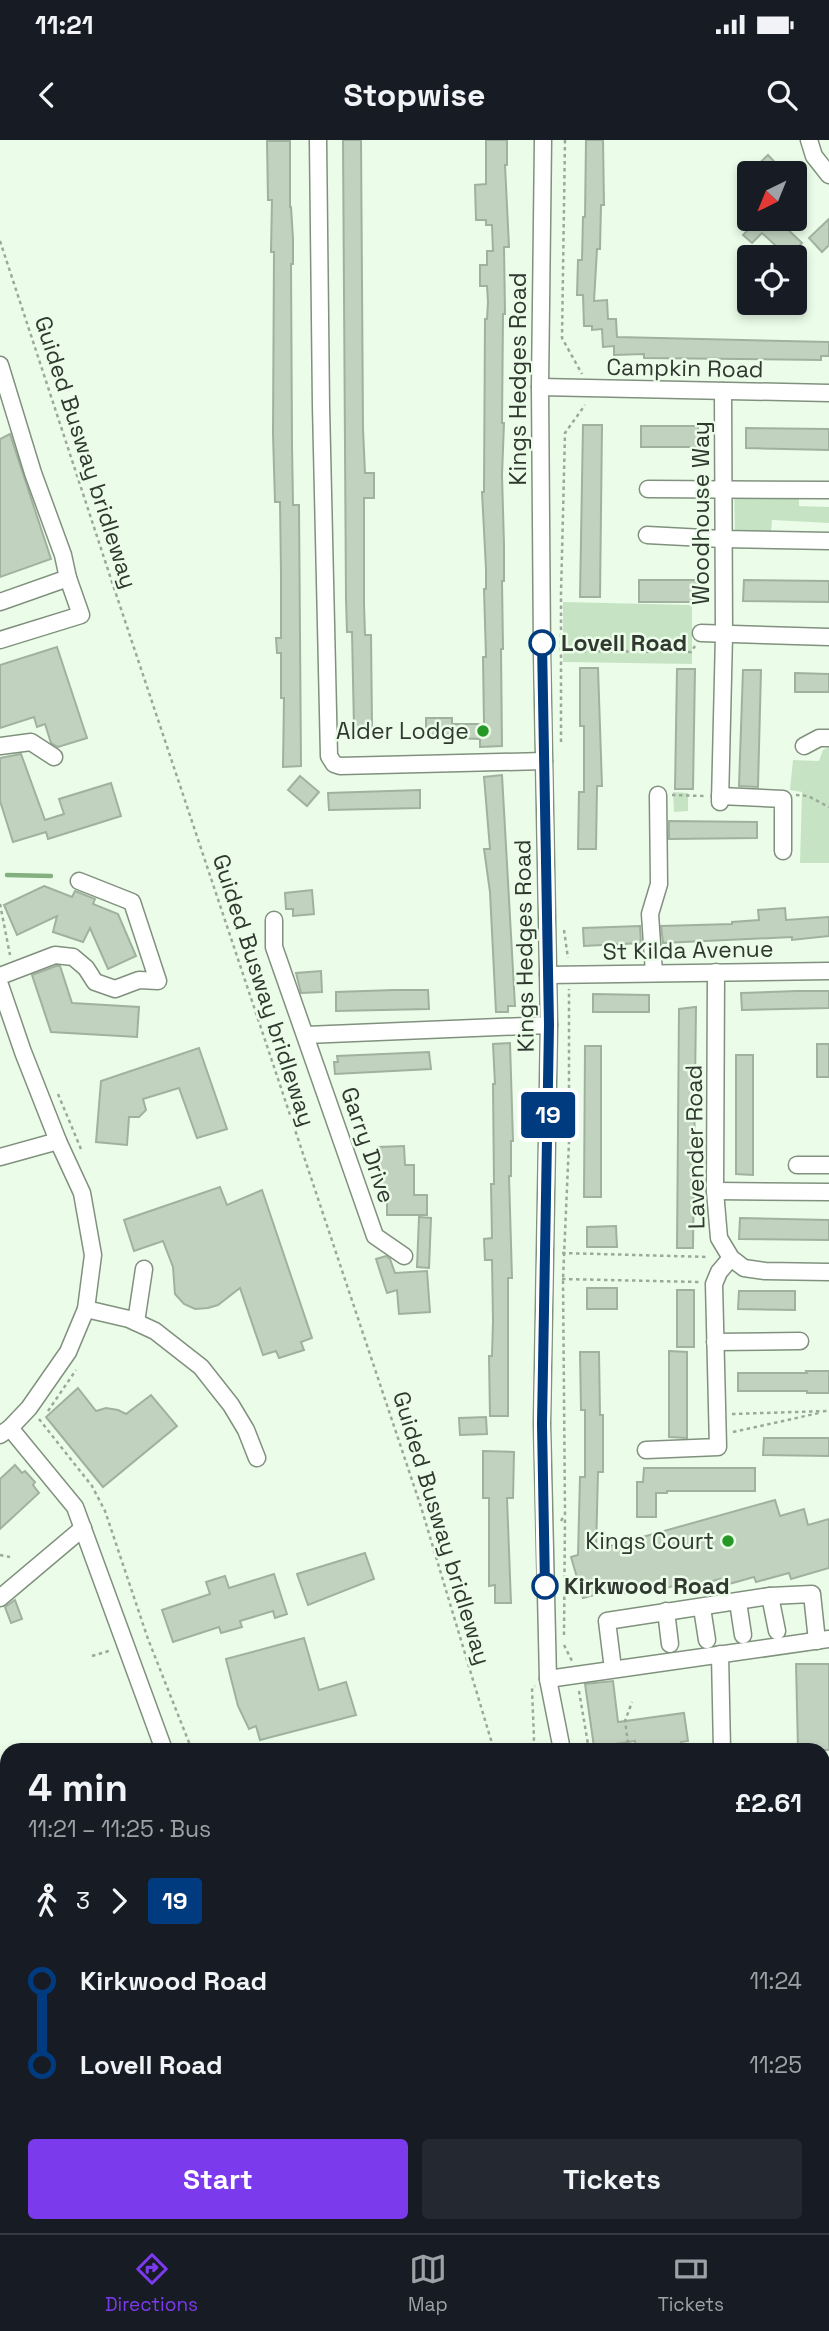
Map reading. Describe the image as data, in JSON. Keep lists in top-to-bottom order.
{
  "streets": {
    "street": [
      "Campkin Road",
      "Kings Hedges Road",
      "Woodhouse Way",
      "St Kilda Avenue",
      "Garry Drive",
      "Lavender Road"
    ],
    "path": ["Guided Busway bridleway"]
  },
  "crossings": [
    ["Campkin Road", "Kings Hedges Road"],
    ["Campkin Road", "Woodhouse Way"],
    ["Kings Hedges Road", "St Kilda Avenue"],
    ["St Kilda Avenue", "Lavender Road"]
  ],
  "places": [
    "Lovell Road",
    "Alder Lodge",
    "Kings Court",
    "Kirkwood Road"
  ],
  "lines": ["bus line 19"],
  "north": "bottom left",
  "page": {
    "status": "11:21",
    "header": "Stopwise",
    "on_map": "19",
    "heading": ["4 min", "11:21 – 11:25 · Bus", "£2.61"],
    "legs": ["3", "19"],
    "list": [
      {
        "name": "Kirkwood Road",
        "value": "11:24"
      },
      {
        "name": "Lovell Road",
        "value": "11:25"
      }
    ],
    "buttons": ["Start", "Tickets"],
    "tabs": ["Directions", "Map", "Tickets"]
  }
}
